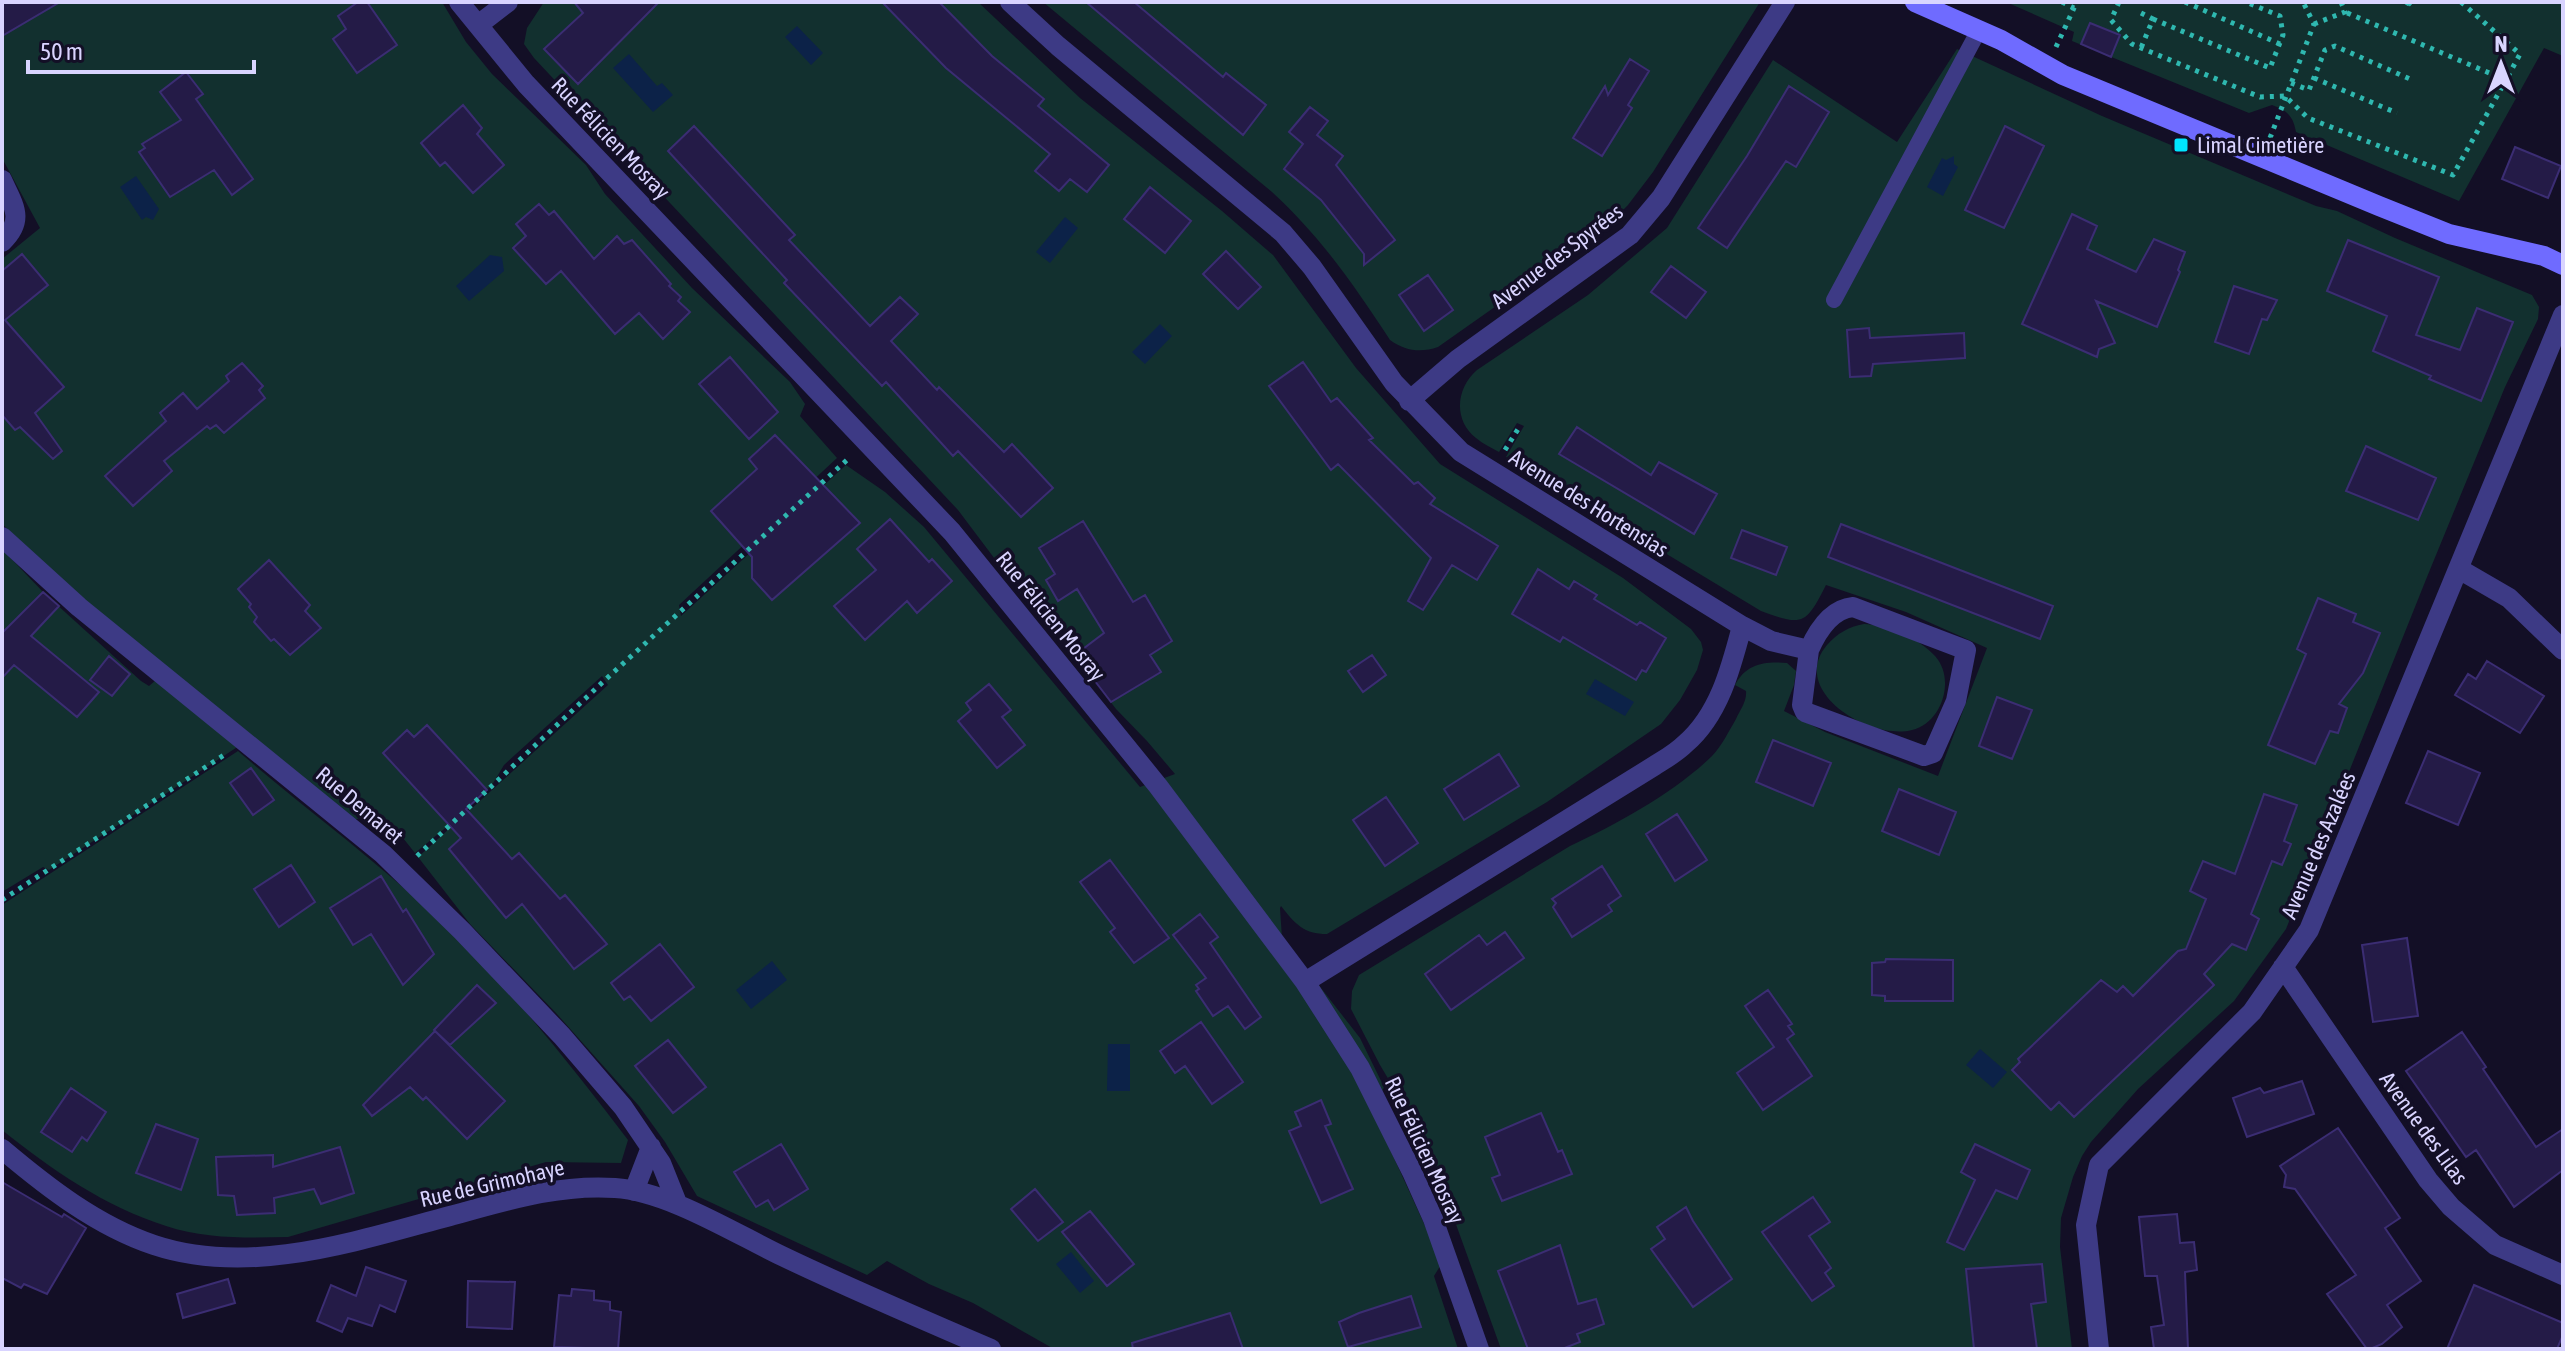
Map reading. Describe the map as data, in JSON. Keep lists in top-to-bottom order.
{
  "streets": {
    "street": [
      "Rue Félicien Mosray",
      "Avenue des Spyrées",
      "Avenue des Hortensias",
      "Rue Demaret",
      "Avenue des Azalées",
      "Avenue des Lilas",
      "Rue de Grimohaye"
    ]
  },
  "crossings": [
    ["Avenue des Spyrées", "Avenue des Hortensias"],
    ["Rue Demaret", "Rue de Grimohaye"],
    ["Avenue des Azalées", "Avenue des Lilas"]
  ],
  "places": {
    "transit": ["Limal Cimetière"]
  },
  "scale_bar": "50 m",
  "north": "top"
}
